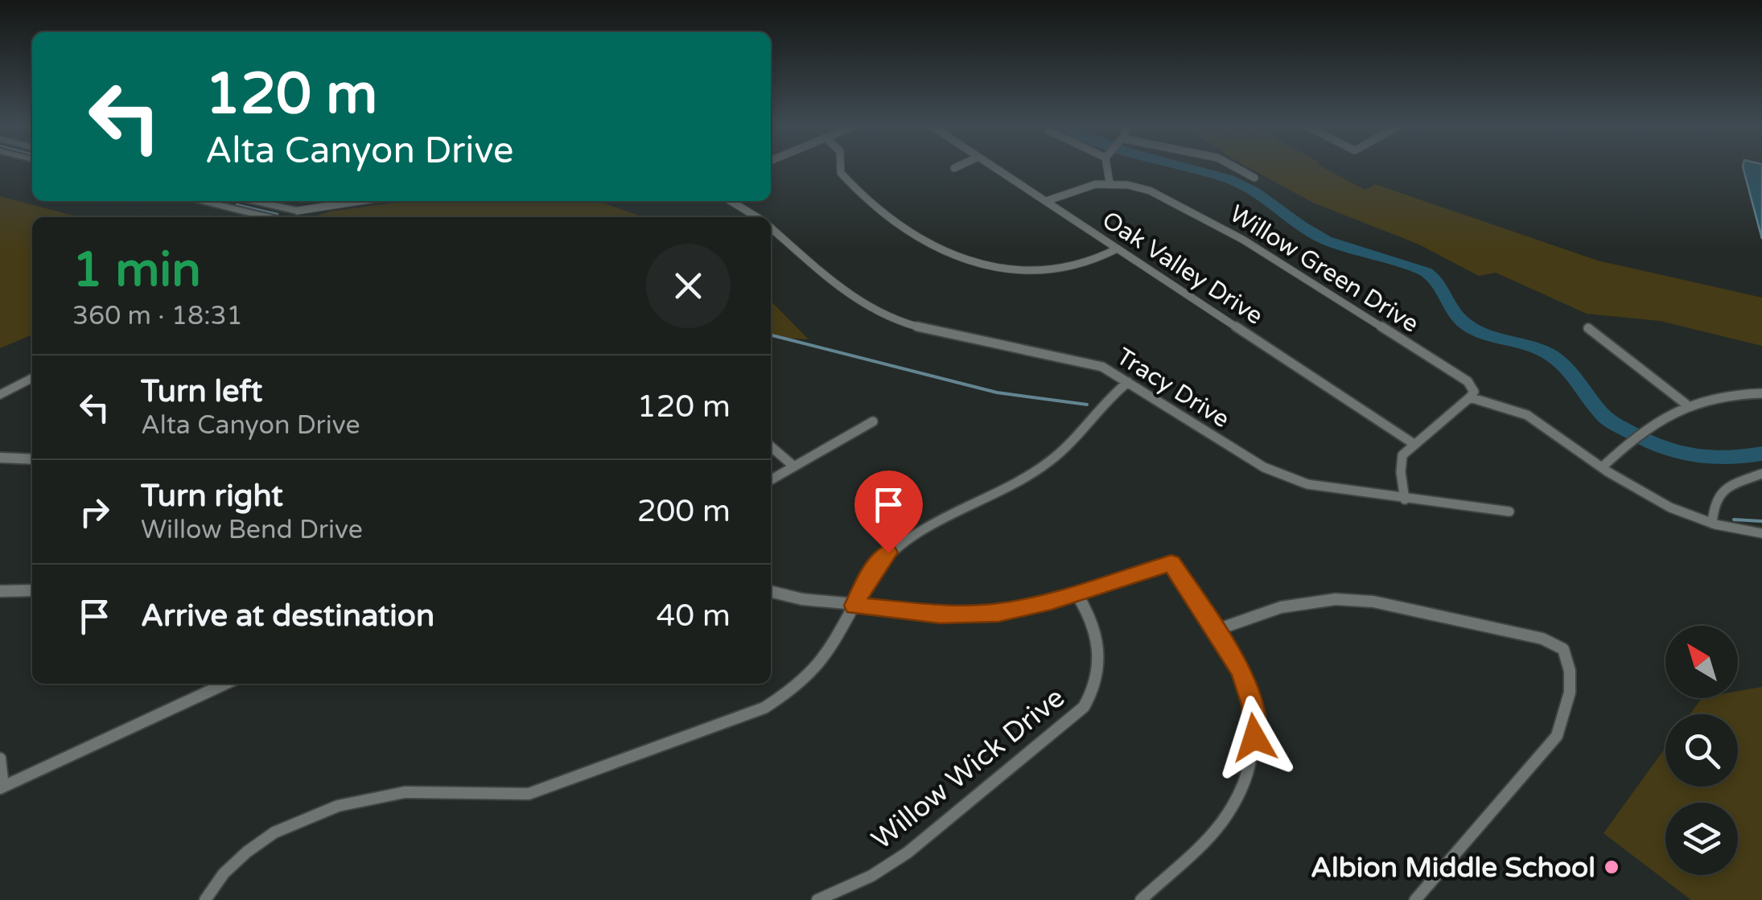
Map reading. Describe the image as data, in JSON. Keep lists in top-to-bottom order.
{
  "streets": {
    "street": [
      "Oak Valley Drive",
      "Willow Green Drive",
      "Tracy Drive",
      "Willow Wick Drive"
    ]
  },
  "crossings": [
    ["Oak Valley Drive", "Willow Green Drive"]
  ],
  "places": ["Albion Middle School"],
  "north": "top left",
  "page": {
    "turn": ["120 m", "Alta Canyon Drive"],
    "heading": ["1 min", "360 m · 18:31"],
    "list": [
      {
        "name": "Turn left",
        "note": "Alta Canyon Drive",
        "value": "120 m"
      },
      {
        "name": "Turn right",
        "note": "Willow Bend Drive",
        "value": "200 m"
      },
      {
        "name": "Arrive at destination",
        "value": "40 m"
      }
    ]
  }
}
